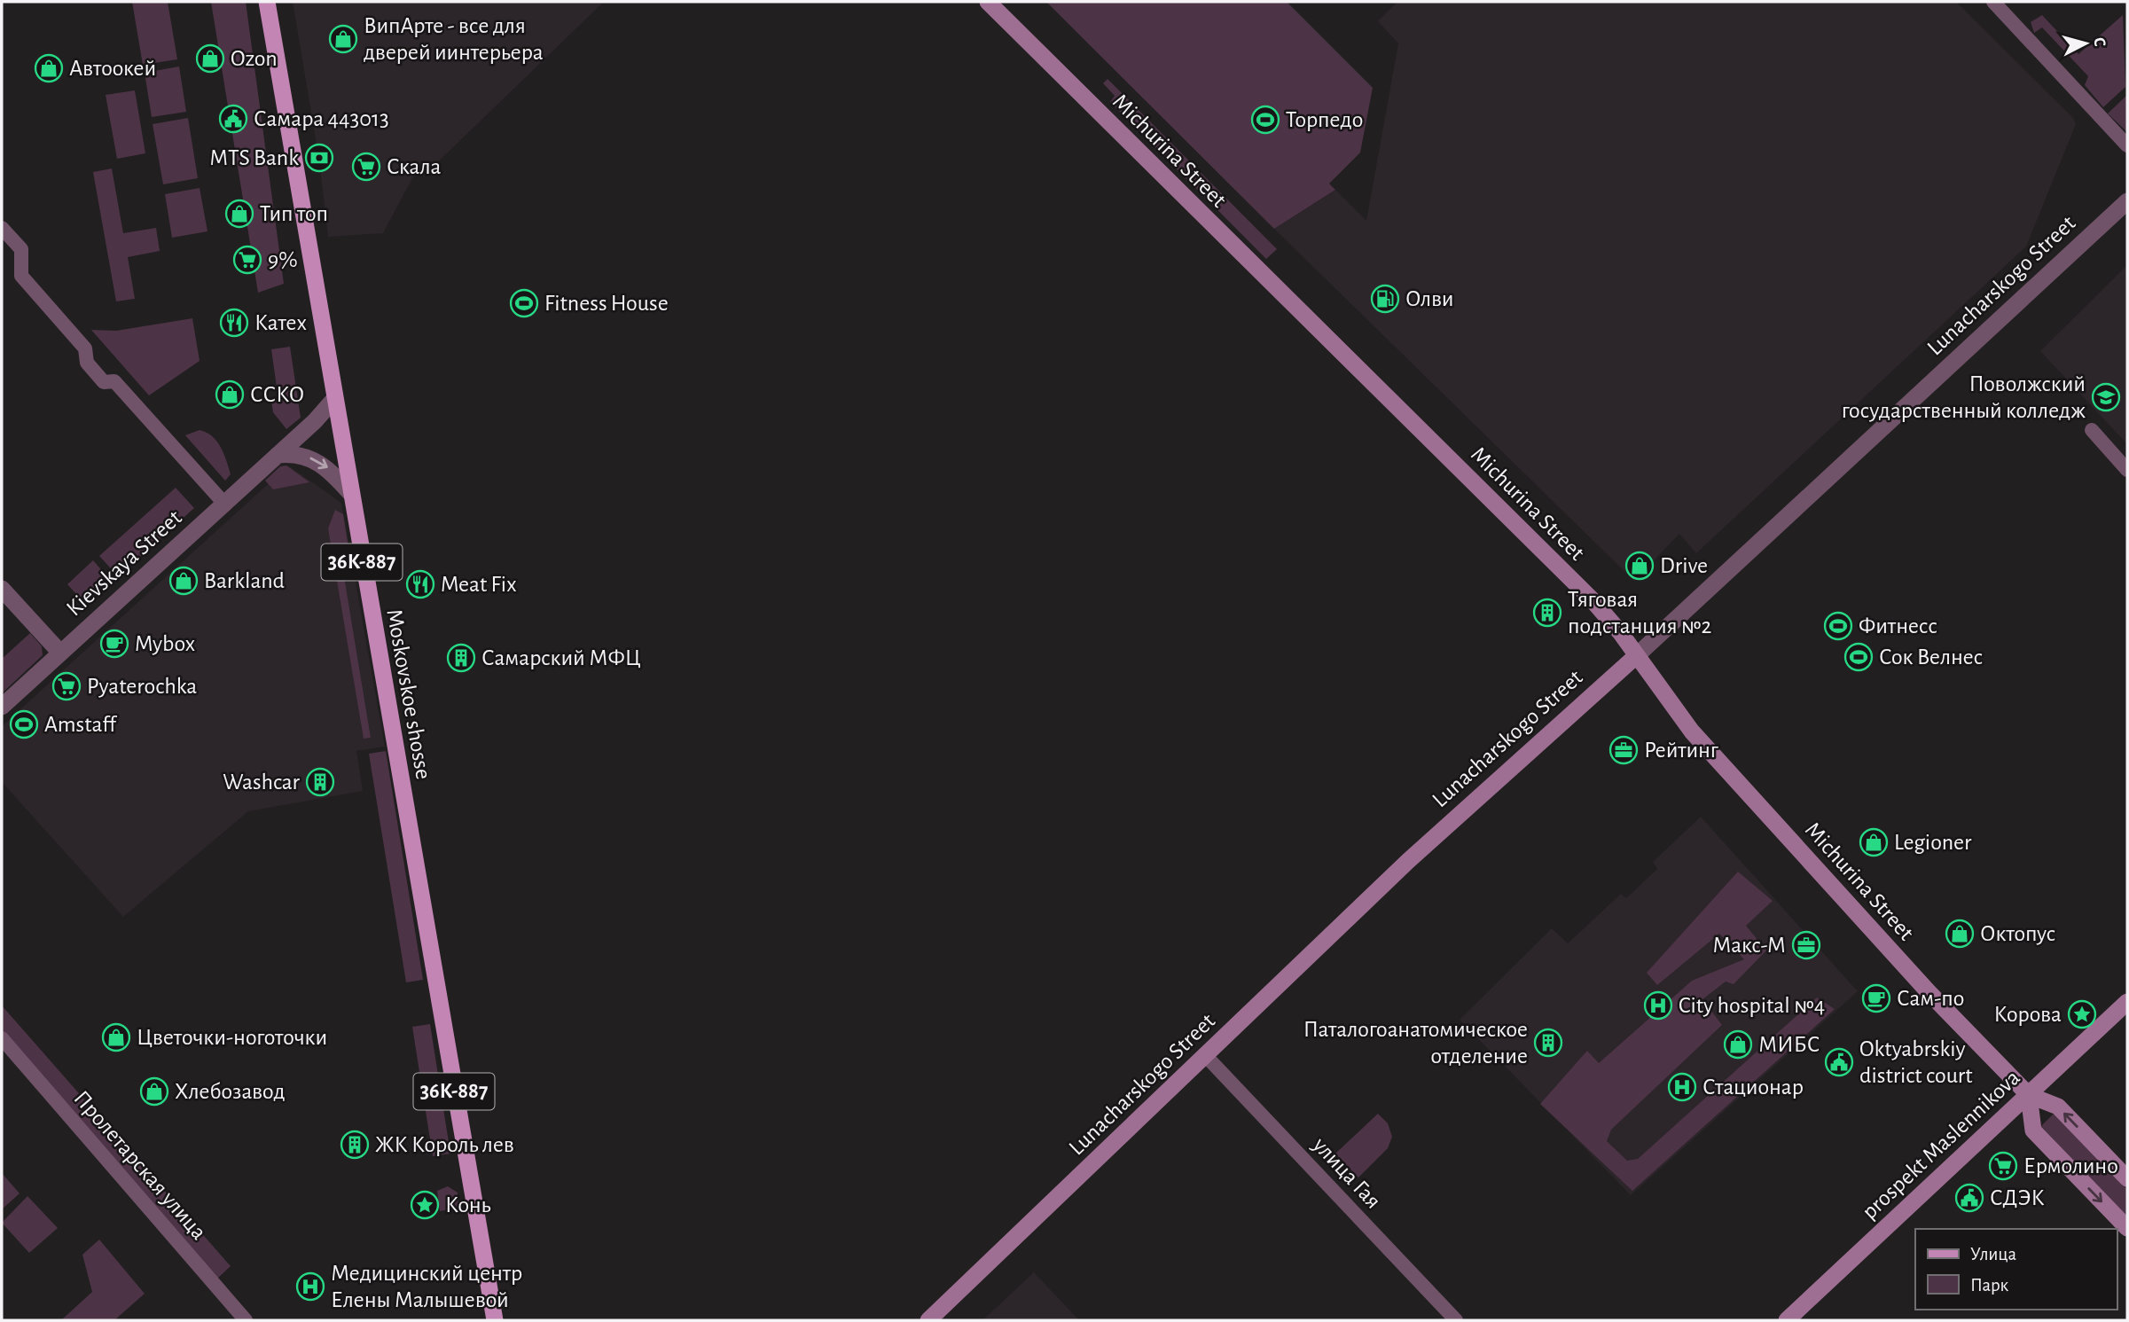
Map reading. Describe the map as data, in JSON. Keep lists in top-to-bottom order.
{
  "streets": {
    "main road": [
      "Michurina Street",
      "Lunacharskogo Street",
      "36К-887",
      "Moskovskoe shosse",
      "prospekt Maslennikova"
    ],
    "street": ["Kievskaya Street", "Пролетарская улица", "улица Гая"]
  },
  "crossings": [
    ["Michurina Street", "Lunacharskogo Street"],
    ["Michurina Street", "prospekt Maslennikova"],
    ["Lunacharskogo Street", "улица Гая"],
    ["Kievskaya Street", "Moskovskoe shosse"]
  ],
  "places": {
    "shop": [
      "ВипАрте - все для дверей иинтерьера",
      "Ozon",
      "Автоокей",
      "Тип топ",
      "ССКО",
      "Drive",
      "Barkland",
      "Legioner",
      "Октопус",
      "Цветочки-ноготочки",
      "МИБС",
      "Хлебозавод"
    ],
    "public building": ["Самара 443013", "Oktyabrskiy district court", "СДЭК"],
    "sports": [
      "Торпедо",
      "Fitness House",
      "Фитнесс",
      "Сок Велнес",
      "Amstaff"
    ],
    "bank": ["MTS Bank"],
    "supermarket": [
      "Скала",
      "9%",
      "Pyaterochka",
      "Ермолино"
    ],
    "fuel station": ["Олви"],
    "restaurant": ["Катех", "Meat Fix"],
    "school or university": ["Поволжский государственный колледж"],
    "building": [
      "Тяговая подстанция №2",
      "Самарский МФЦ",
      "Washcar",
      "Паталогоанатомическое отделение",
      "ЖК Король лев"
    ],
    "cafe": ["Mybox", "Сам-по"],
    "office": ["Рейтинг", "Макс-М"],
    "hospital": ["City hospital №4", "Стационар", "Медицинский центр Елены Малышевой"],
    "place": ["Корова", "Конь"]
  },
  "legend": ["Улица", "Парк"],
  "north": "right"
}
